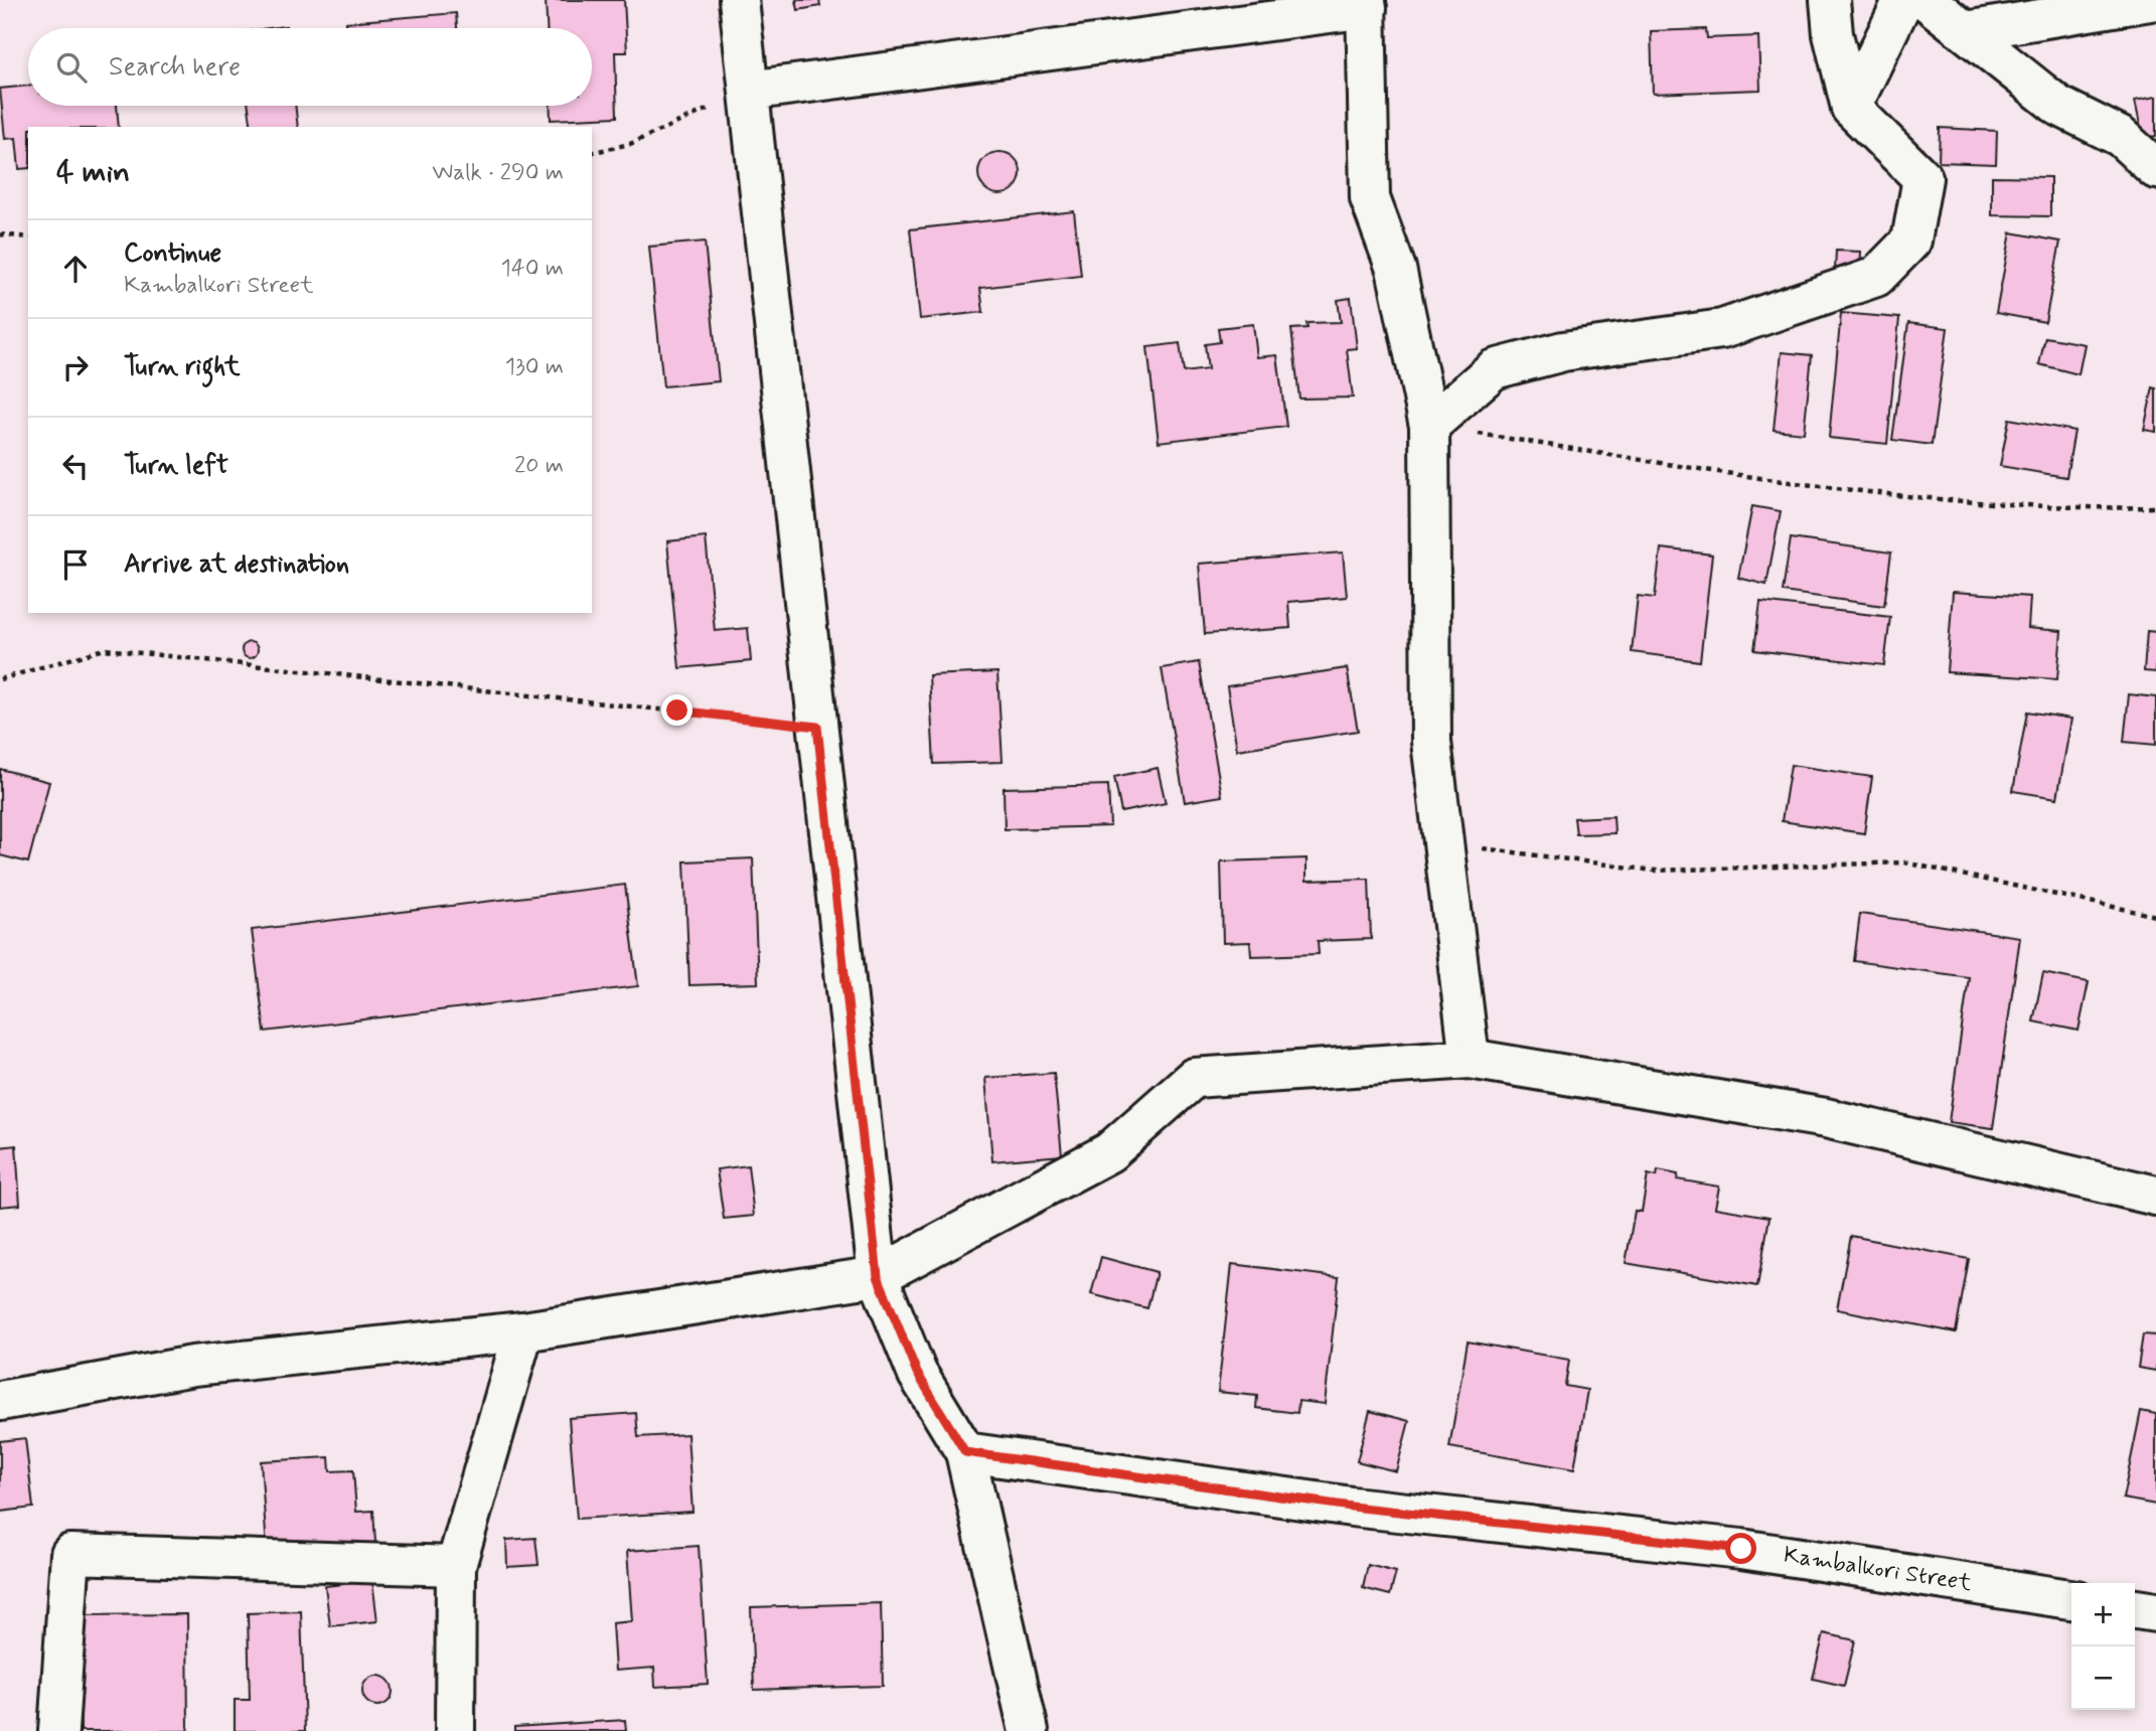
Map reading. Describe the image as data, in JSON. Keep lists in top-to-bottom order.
{
  "streets": {
    "street": ["Kambalkori Street"]
  },
  "page": {
    "search": "Search here",
    "heading": ["4 min", "Walk · 290 m"],
    "list": [
      ["Continue", "Kambalkori Street", "140 m"],
      ["Turn right", "130 m"],
      ["Turn left", "20 m"],
      "Arrive at destination"
    ],
    "map_buttons": ["+", "−"]
  }
}
